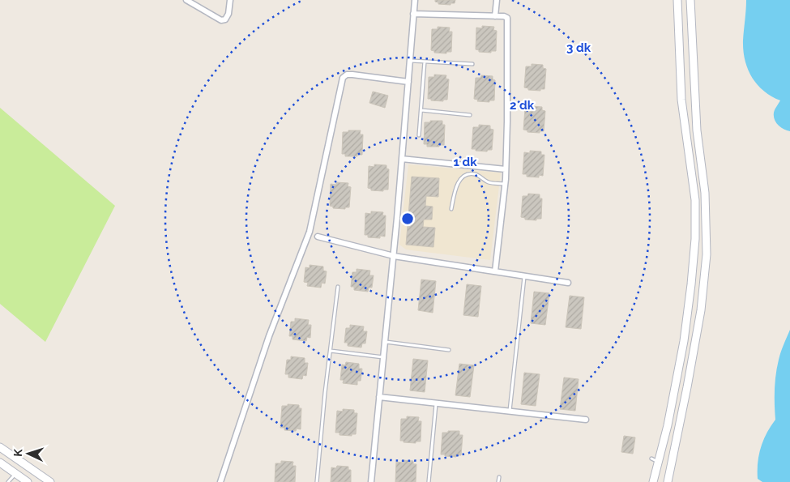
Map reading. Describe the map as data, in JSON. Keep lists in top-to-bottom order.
{
  "north": "left",
  "rings": ["3 dk", "2 dk", "1 dk"]
}
